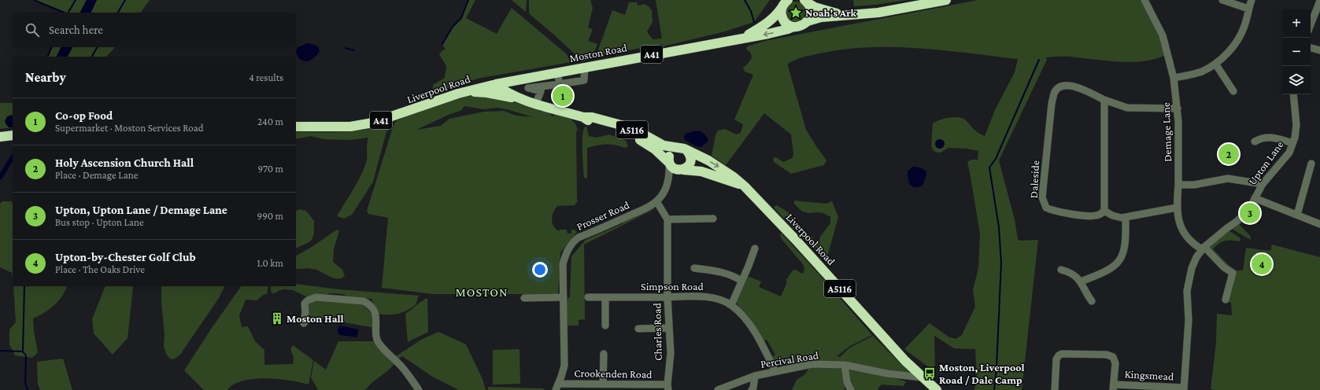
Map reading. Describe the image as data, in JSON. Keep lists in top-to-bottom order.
{
  "streets": {
    "highway": [
      "Moston Road",
      "A41",
      "Liverpool Road",
      "A5116"
    ],
    "street": [
      "Demage Lane",
      "Upton Lane",
      "Daleside",
      "Prosser Road",
      "Simpson Road",
      "Charles Road",
      "Percival Road",
      "Crookenden Road",
      "Kingsmead"
    ]
  },
  "crossings": [
    ["Moston Road", "Liverpool Road"],
    ["Liverpool Road", "A5116"],
    ["Liverpool Road", "Prosser Road"],
    ["Liverpool Road", "Percival Road"],
    ["A5116", "Prosser Road"],
    ["Demage Lane", "Upton Lane"],
    ["Demage Lane", "Daleside"],
    ["Upton Lane", "Kingsmead"],
    ["Prosser Road", "Crookenden Road"],
    ["Simpson Road", "Charles Road"],
    ["Simpson Road", "Percival Road"],
    ["Charles Road", "Crookenden Road"]
  ],
  "districts": ["MOSTON"],
  "places": {
    "place": ["Noah's Ark"],
    "building": ["Moston Hall"],
    "bus stop": ["Moston, Liverpool Road / Dale Camp"]
  },
  "page": {
    "map_buttons": ["+", "−"],
    "search": "Search here",
    "heading": ["Nearby", "4 results"],
    "pins": [
      "1",
      "2",
      "3",
      "4"
    ],
    "list": [
      {
        "mark": "1",
        "name": "Co-op Food",
        "note": "Supermarket · Moston Services Road",
        "value": "240 m"
      },
      {
        "mark": "2",
        "name": "Holy Ascension Church Hall",
        "note": "Place · Demage Lane",
        "value": "970 m"
      },
      {
        "mark": "3",
        "name": "Upton, Upton Lane / Demage Lane",
        "note": "Bus stop · Upton Lane",
        "value": "990 m"
      },
      {
        "mark": "4",
        "name": "Upton-by-Chester Golf Club",
        "note": "Place · The Oaks Drive",
        "value": "1.0 km"
      }
    ]
  }
}
